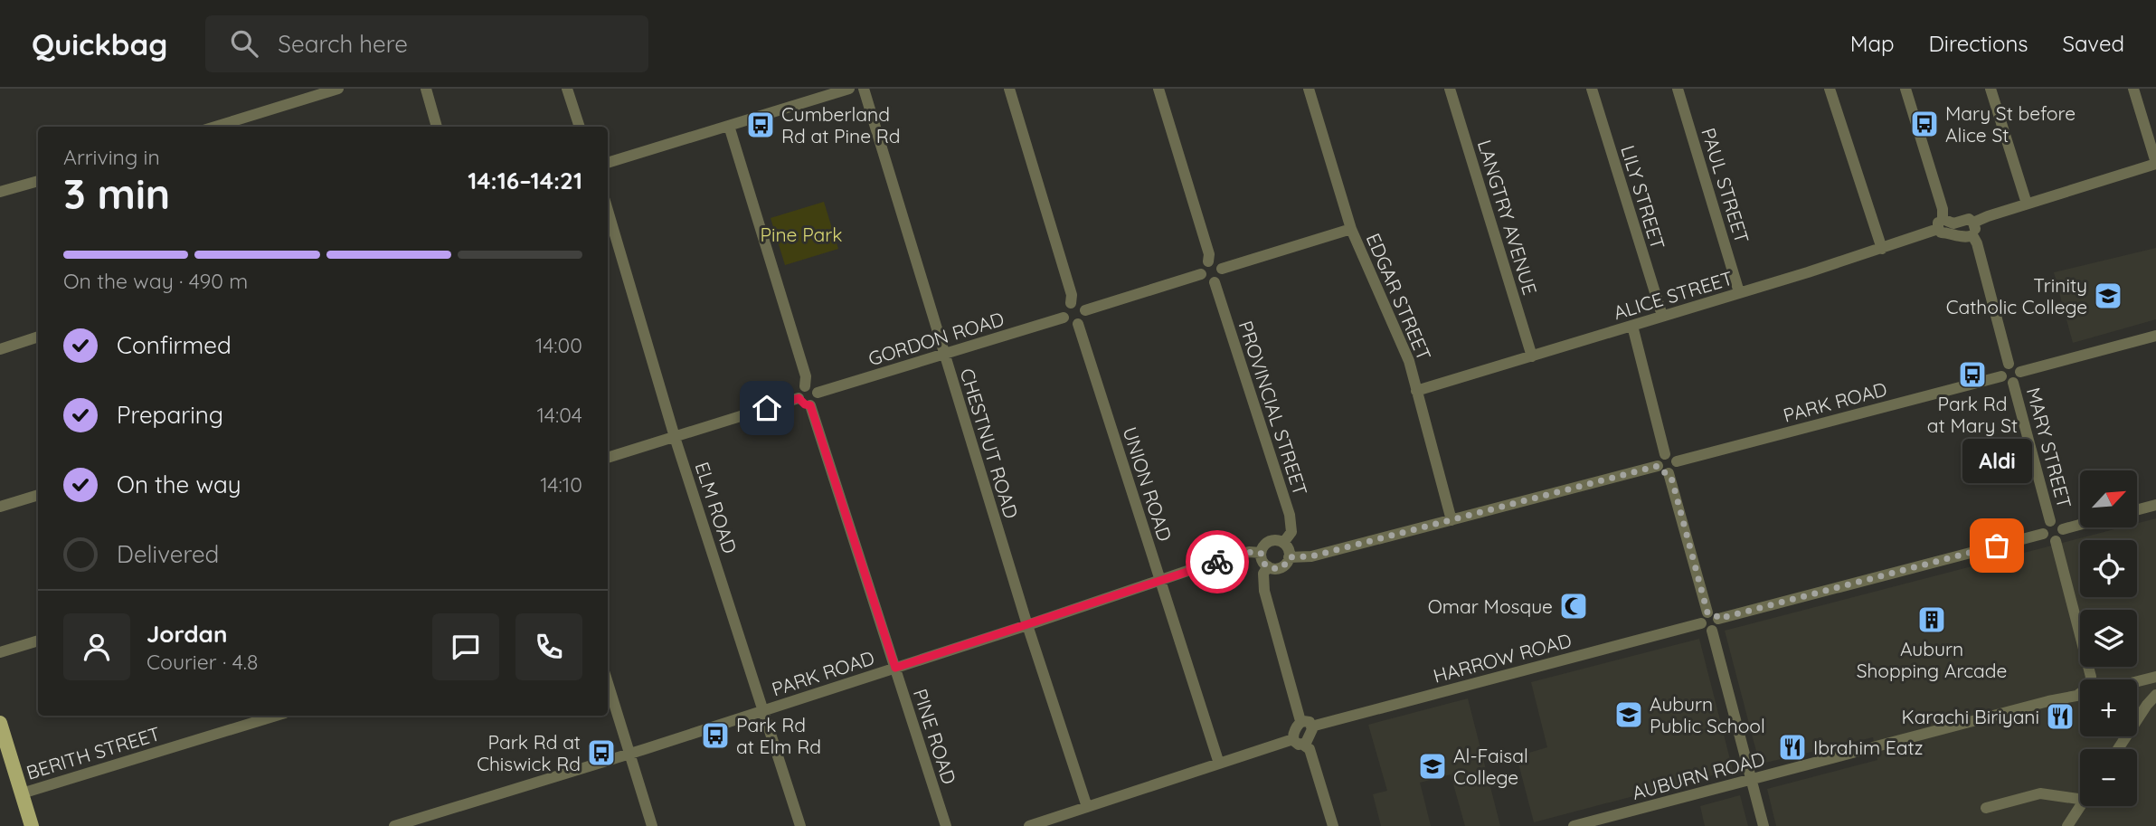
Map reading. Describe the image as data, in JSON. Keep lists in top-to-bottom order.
{
  "streets": {
    "street": [
      "PAUL STREET",
      "LILY STREET",
      "LANGTRY AVENUE",
      "ALICE STREET",
      "EDGAR STREET",
      "GORDON ROAD",
      "PARK ROAD",
      "PROVINCIAL STREET",
      "CHESTNUT ROAD",
      "MARY STREET",
      "UNION ROAD",
      "ELM ROAD",
      "HARROW ROAD",
      "PINE ROAD",
      "BERITH STREET",
      "AUBURN ROAD"
    ]
  },
  "crossings": [
    ["PAUL STREET", "ALICE STREET"],
    ["LILY STREET", "ALICE STREET"],
    ["LANGTRY AVENUE", "ALICE STREET"],
    ["ALICE STREET", "EDGAR STREET"],
    ["GORDON ROAD", "CHESTNUT ROAD"],
    ["GORDON ROAD", "UNION ROAD"],
    ["GORDON ROAD", "PINE ROAD"],
    ["PARK ROAD", "PROVINCIAL STREET"],
    ["PARK ROAD", "CHESTNUT ROAD"],
    ["PARK ROAD", "MARY STREET"],
    ["PARK ROAD", "UNION ROAD"],
    ["PARK ROAD", "ELM ROAD"],
    ["PARK ROAD", "PINE ROAD"]
  ],
  "parks": ["Pine Park"],
  "places": {
    "bus stop": [
      "Mary St before Alice St",
      "Cumberland Rd at Pine Rd",
      "Park Rd at Mary St",
      "Park Rd at Elm Rd",
      "Park Rd at Chiswick Rd"
    ],
    "school or university": ["Trinity Catholic College", "Auburn Public School", "Al-Faisal College"],
    "other": ["Aldi"],
    "mosque": ["Omar Mosque"],
    "building": ["Auburn Shopping Arcade"],
    "restaurant": ["Karachi Biriyani", "Ibrahim Eatz"]
  },
  "north": "top right",
  "page": {
    "header": "Quickbag",
    "search": "Search here",
    "nav": ["Map", "Directions", "Saved"],
    "heading": ["3 min", "Arriving in", "14:16–14:21"],
    "panel": ["Jordan", "Courier · 4.8"],
    "bar": "On the way · 490 m",
    "list": [
      ["Confirmed", "14:00"],
      ["Preparing", "14:04"],
      ["On the way", "14:10"],
      "Delivered"
    ],
    "bubble": "Aldi",
    "map_buttons": ["+", "−"]
  }
}
